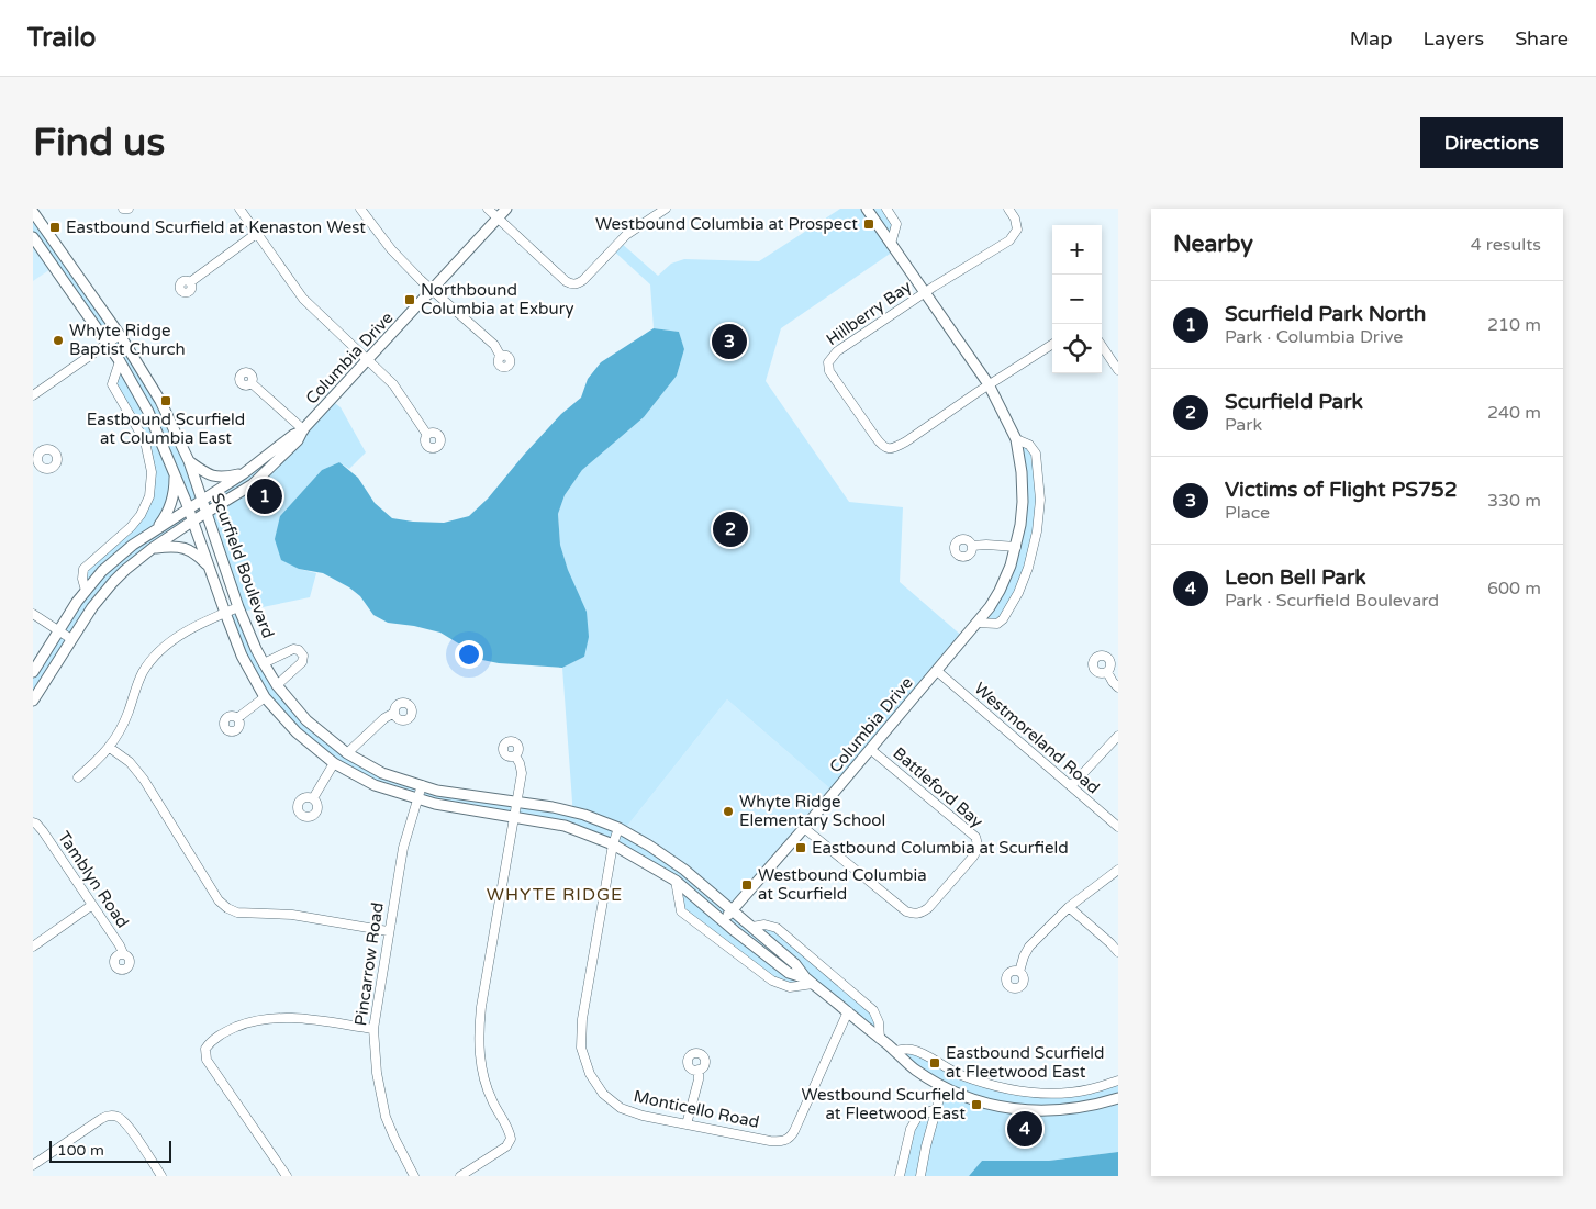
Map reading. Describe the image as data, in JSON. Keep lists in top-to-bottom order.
{
  "streets": {
    "street": [
      "Hillberry Bay",
      "Columbia Drive",
      "Scurfield Boulevard",
      "Westmoreland Road",
      "Battleford Bay",
      "Tamblyn Road",
      "Pincarrow Road",
      "Monticello Road"
    ]
  },
  "crossings": [
    ["Hillberry Bay", "Columbia Drive"],
    ["Columbia Drive", "Scurfield Boulevard"],
    ["Columbia Drive", "Westmoreland Road"],
    ["Columbia Drive", "Battleford Bay"],
    ["Scurfield Boulevard", "Pincarrow Road"],
    ["Scurfield Boulevard", "Monticello Road"]
  ],
  "districts": ["WHYTE RIDGE"],
  "places": {
    "transit": [
      "Westbound Columbia at Prospect",
      "Eastbound Scurfield at Kenaston West",
      "Northbound Columbia at Exbury",
      "Eastbound Scurfield at Columbia East",
      "Eastbound Columbia at Scurfield",
      "Westbound Columbia at Scurfield",
      "Eastbound Scurfield at Fleetwood East",
      "Westbound Scurfield at Fleetwood East"
    ],
    "other": ["Whyte Ridge Baptist Church", "Whyte Ridge Elementary School"]
  },
  "scale_bar": "100 m",
  "page": {
    "header": "Trailo",
    "nav": ["Map", "Layers", "Share"],
    "buttons": "Directions",
    "title": "Find us",
    "heading": ["Nearby", "4 results"],
    "map_buttons": ["+", "−"],
    "list": [
      {
        "mark": "1",
        "name": "Scurfield Park North",
        "note": "Park · Columbia Drive",
        "value": "210 m"
      },
      {
        "mark": "2",
        "name": "Scurfield Park",
        "note": "Park",
        "value": "240 m"
      },
      {
        "mark": "3",
        "name": "Victims of Flight PS752",
        "note": "Place",
        "value": "330 m"
      },
      {
        "mark": "4",
        "name": "Leon Bell Park",
        "note": "Park · Scurfield Boulevard",
        "value": "600 m"
      }
    ],
    "pins": [
      "3",
      "1",
      "2",
      "4"
    ],
    "scale": "100 m"
  }
}
